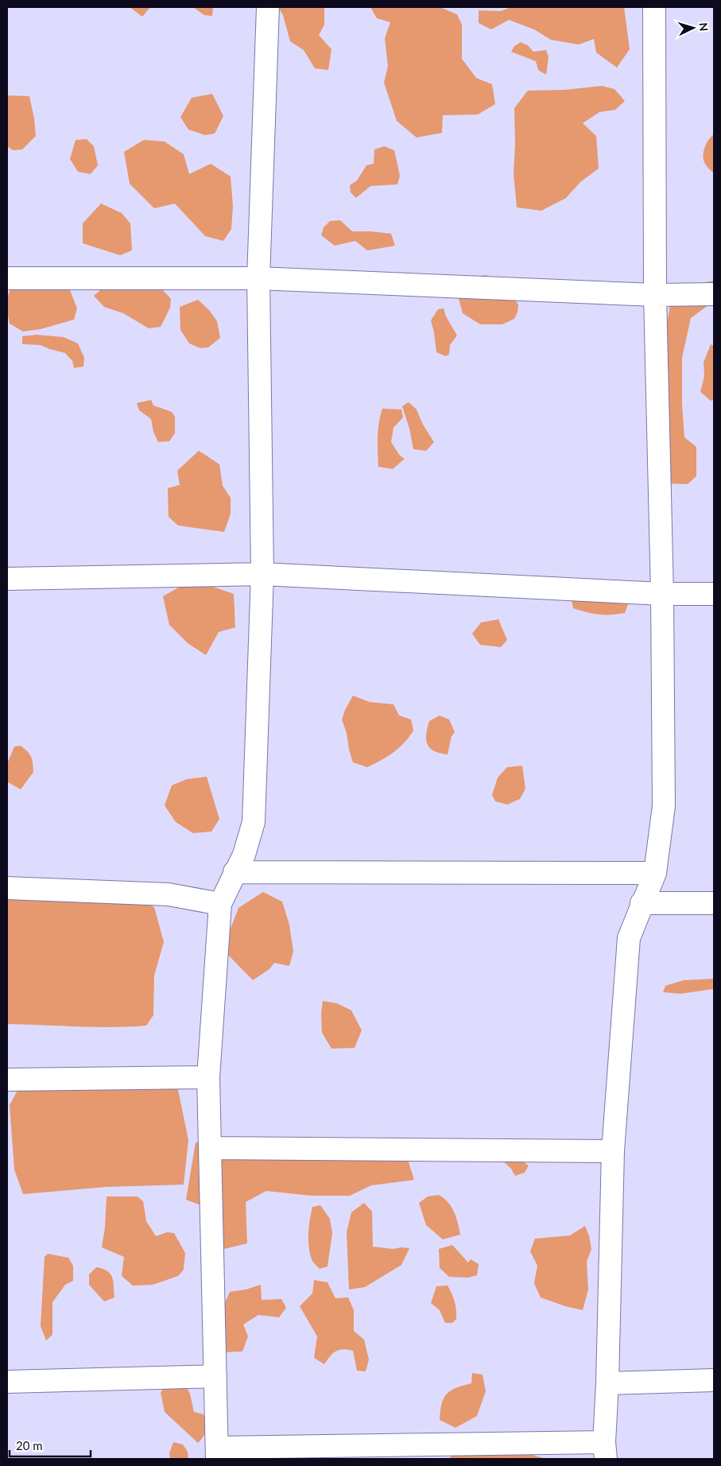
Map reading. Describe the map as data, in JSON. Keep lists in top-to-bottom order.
{
  "scale_bar": "20 m",
  "north": "right"
}
